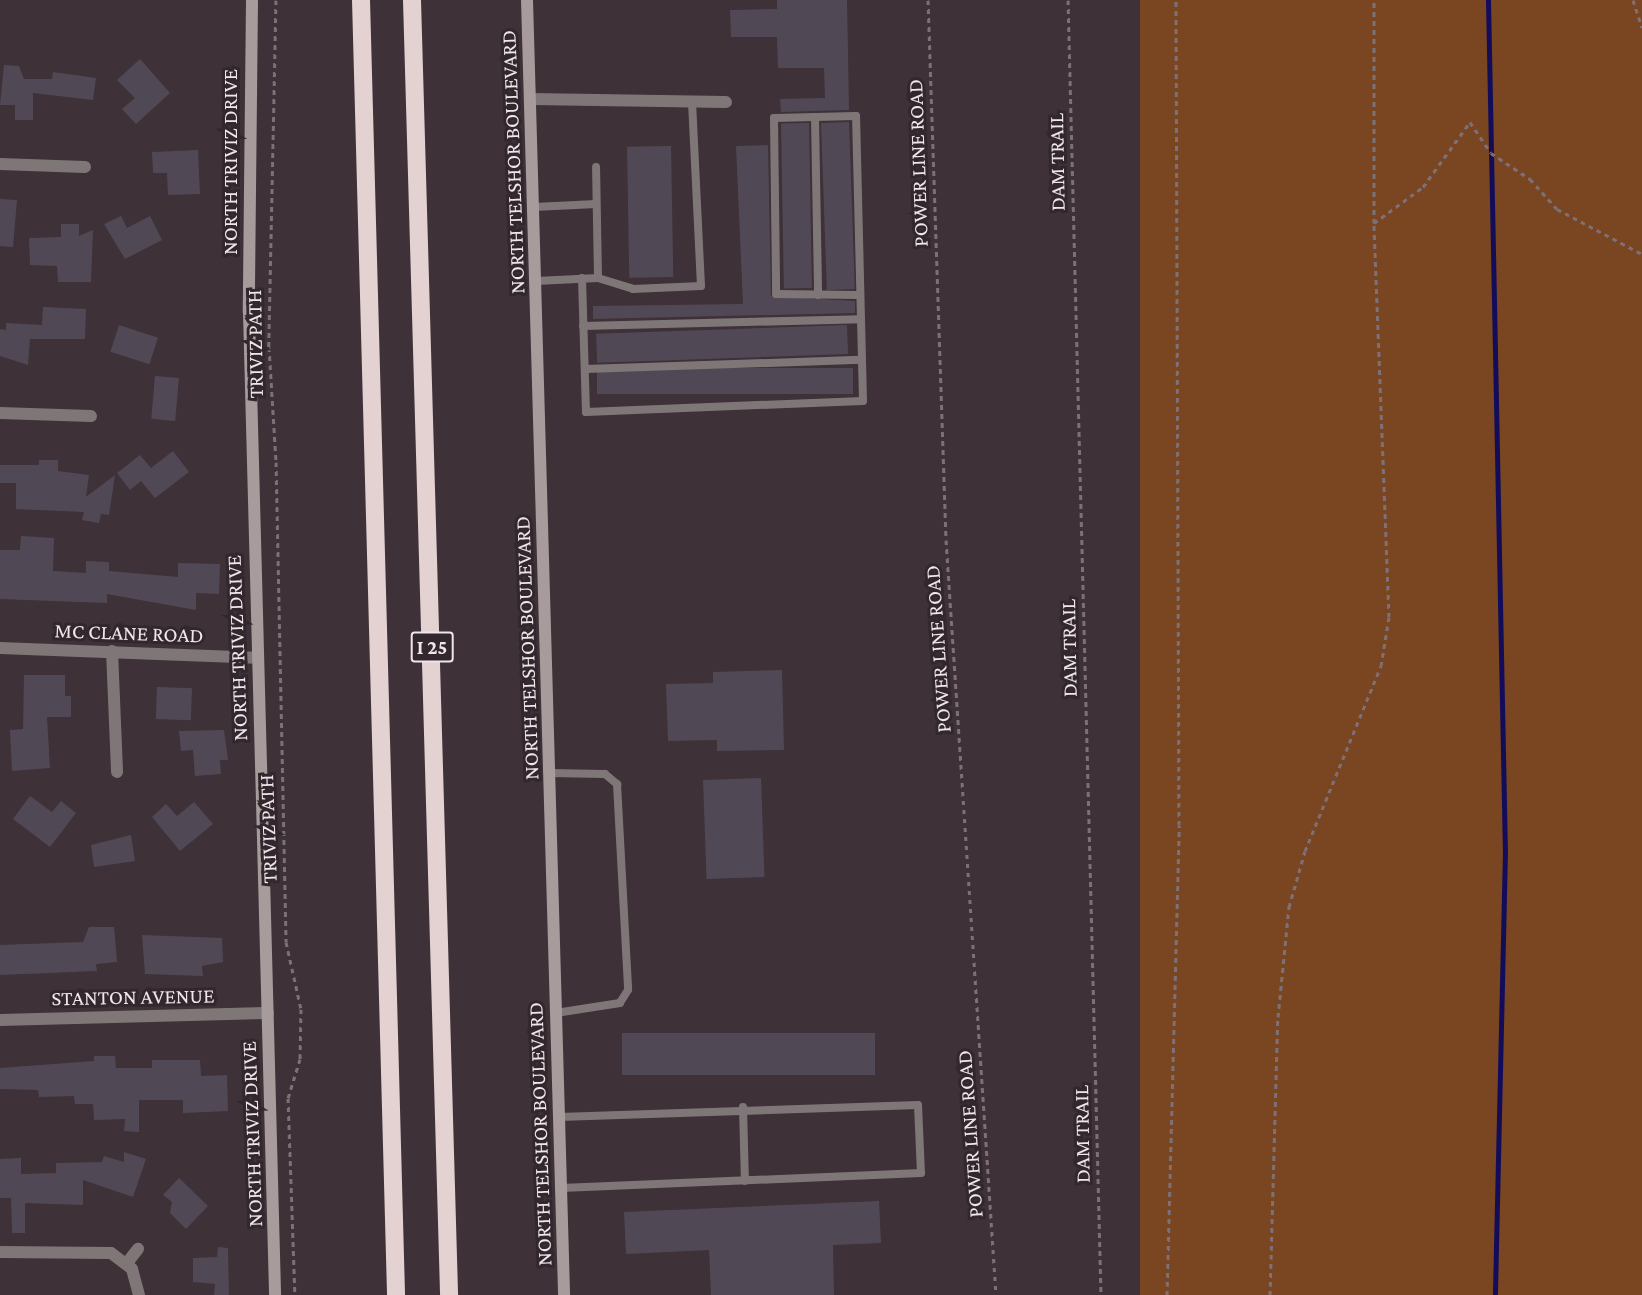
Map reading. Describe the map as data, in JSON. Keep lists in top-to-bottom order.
{
  "streets": {
    "highway": ["I 25"],
    "main road": ["NORTH TRIVIZ DRIVE", "NORTH TELSHOR BOULEVARD"],
    "street": ["MC CLANE ROAD", "STANTON AVENUE"],
    "path": ["DAM TRAIL", "POWER LINE ROAD", "TRIVIZ PATH"]
  },
  "crossings": [
    ["NORTH TRIVIZ DRIVE", "MC CLANE ROAD"],
    ["NORTH TRIVIZ DRIVE", "STANTON AVENUE"]
  ]
}
